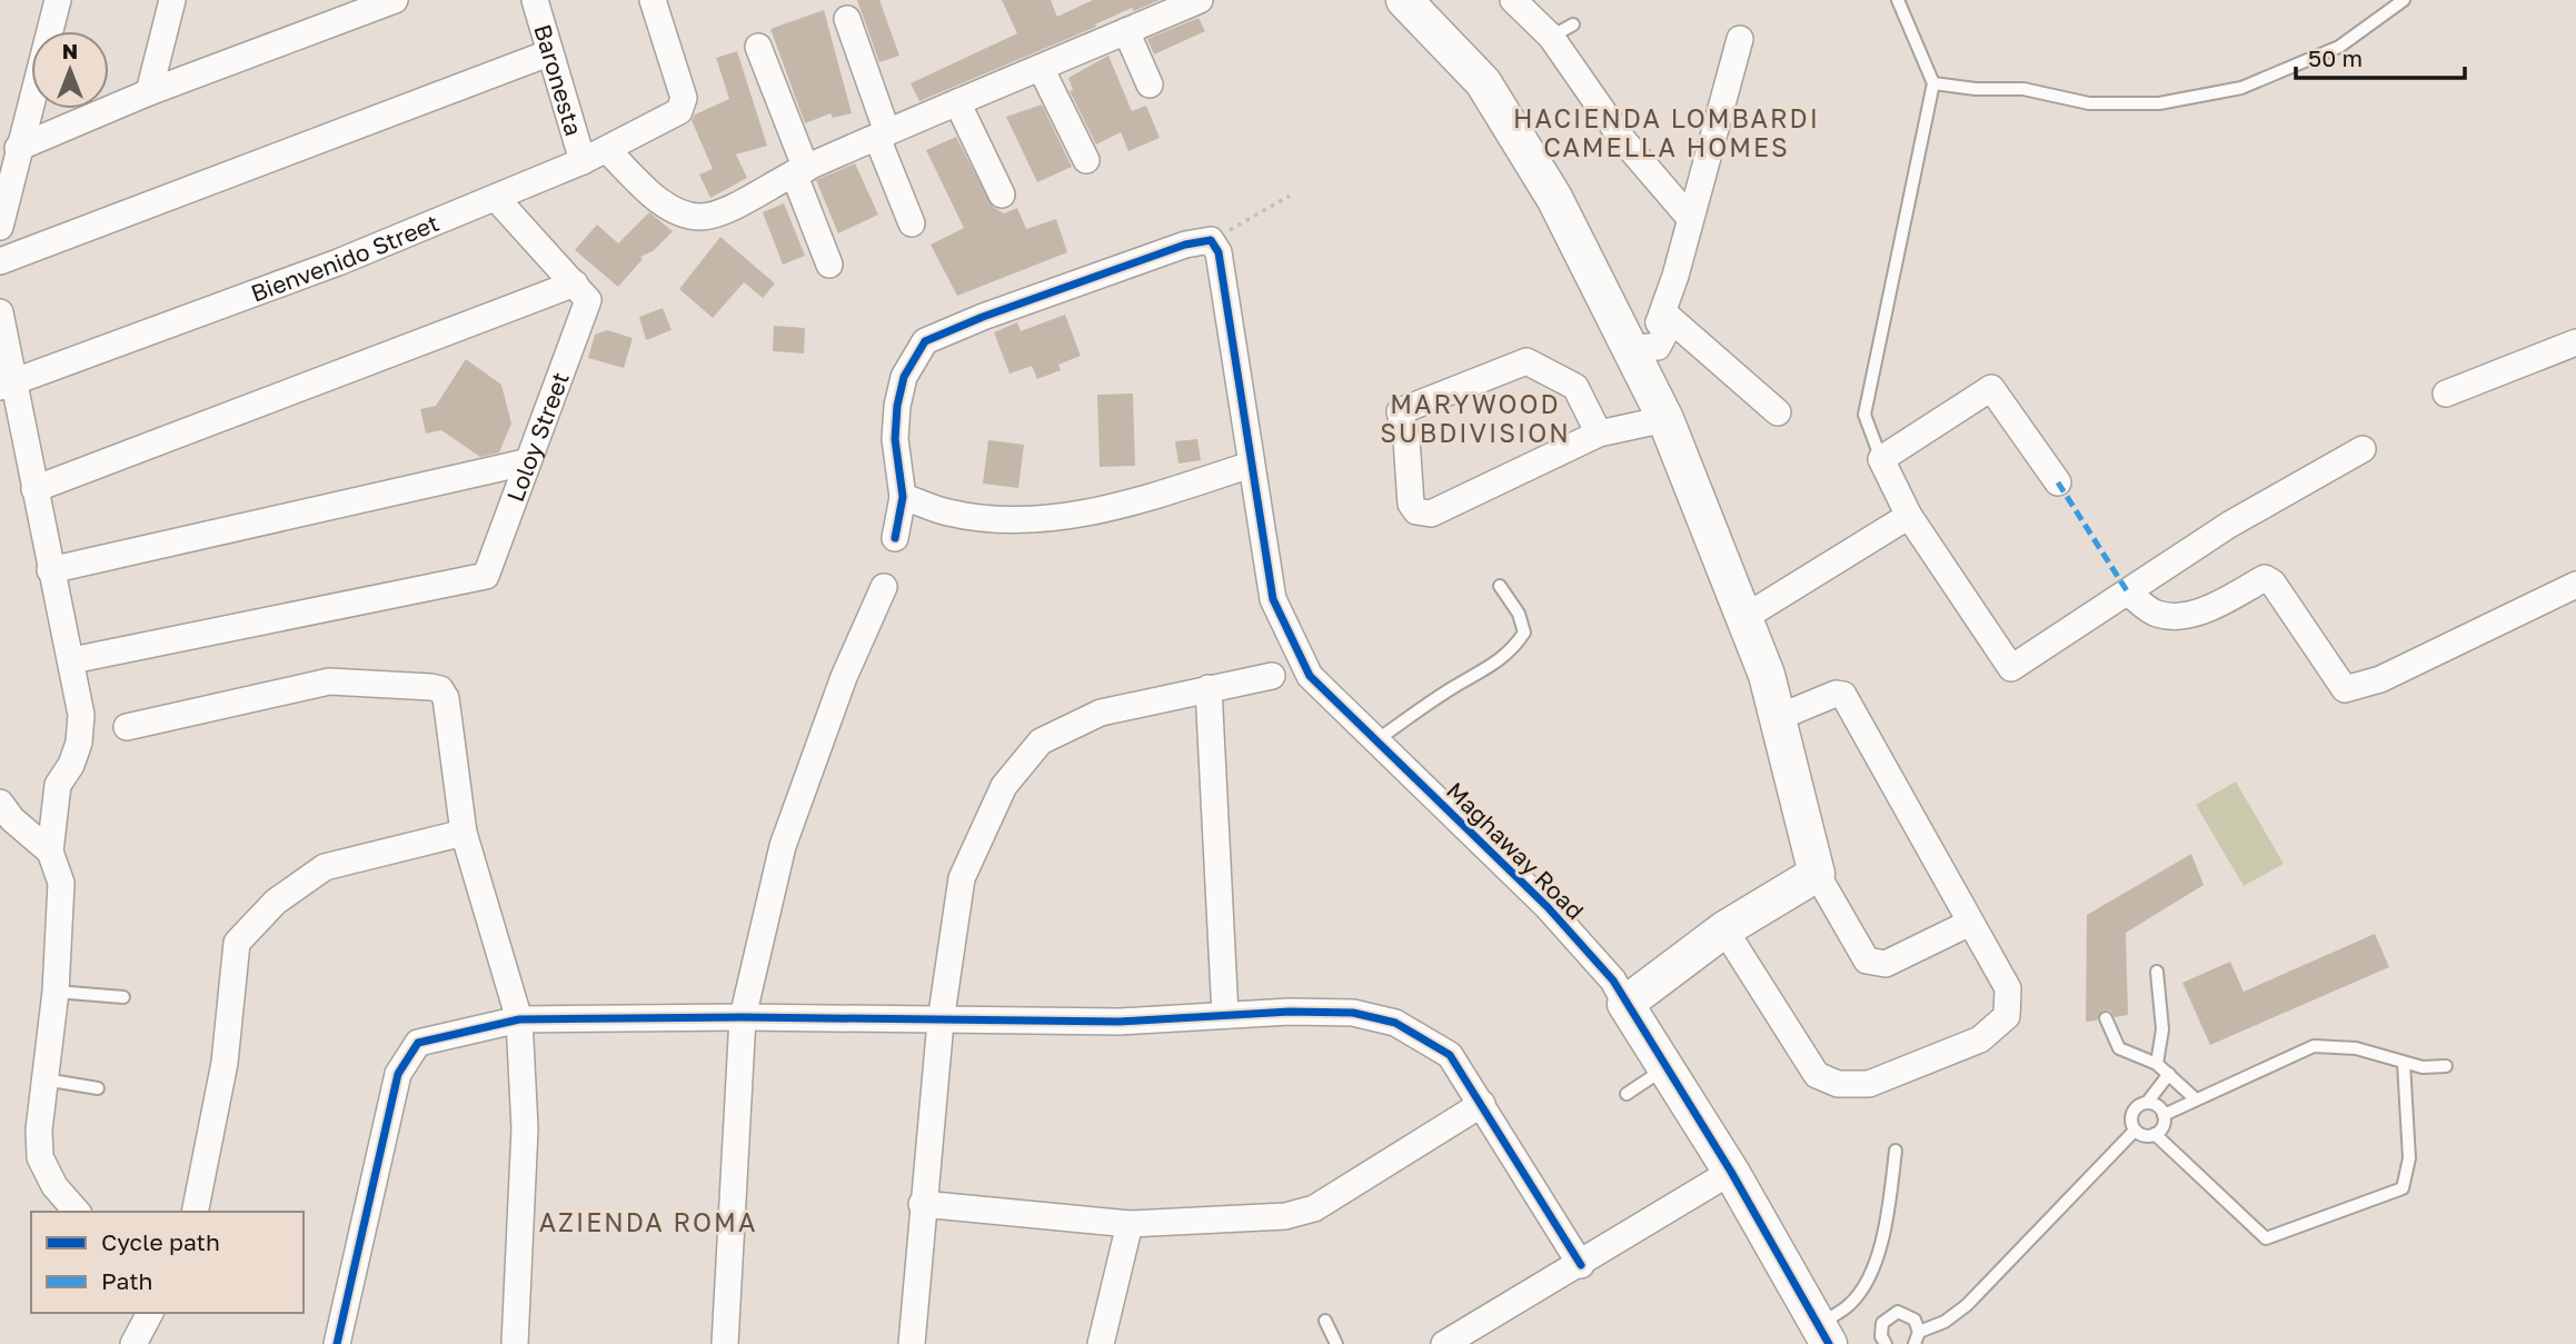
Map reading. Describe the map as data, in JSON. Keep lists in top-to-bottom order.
{
  "streets": {
    "street": [
      "Baronesta",
      "Bienvenido Street",
      "Loloy Street",
      "Maghaway Road"
    ]
  },
  "crossings": [
    ["Baronesta", "Bienvenido Street"]
  ],
  "districts": ["HACIENDA LOMBARDI CAMELLA HOMES", "MARYWOOD SUBDIVISION", "AZIENDA ROMA"],
  "legend": ["Cycle path", "Path"],
  "scale_bar": "50 m",
  "north": "top"
}
